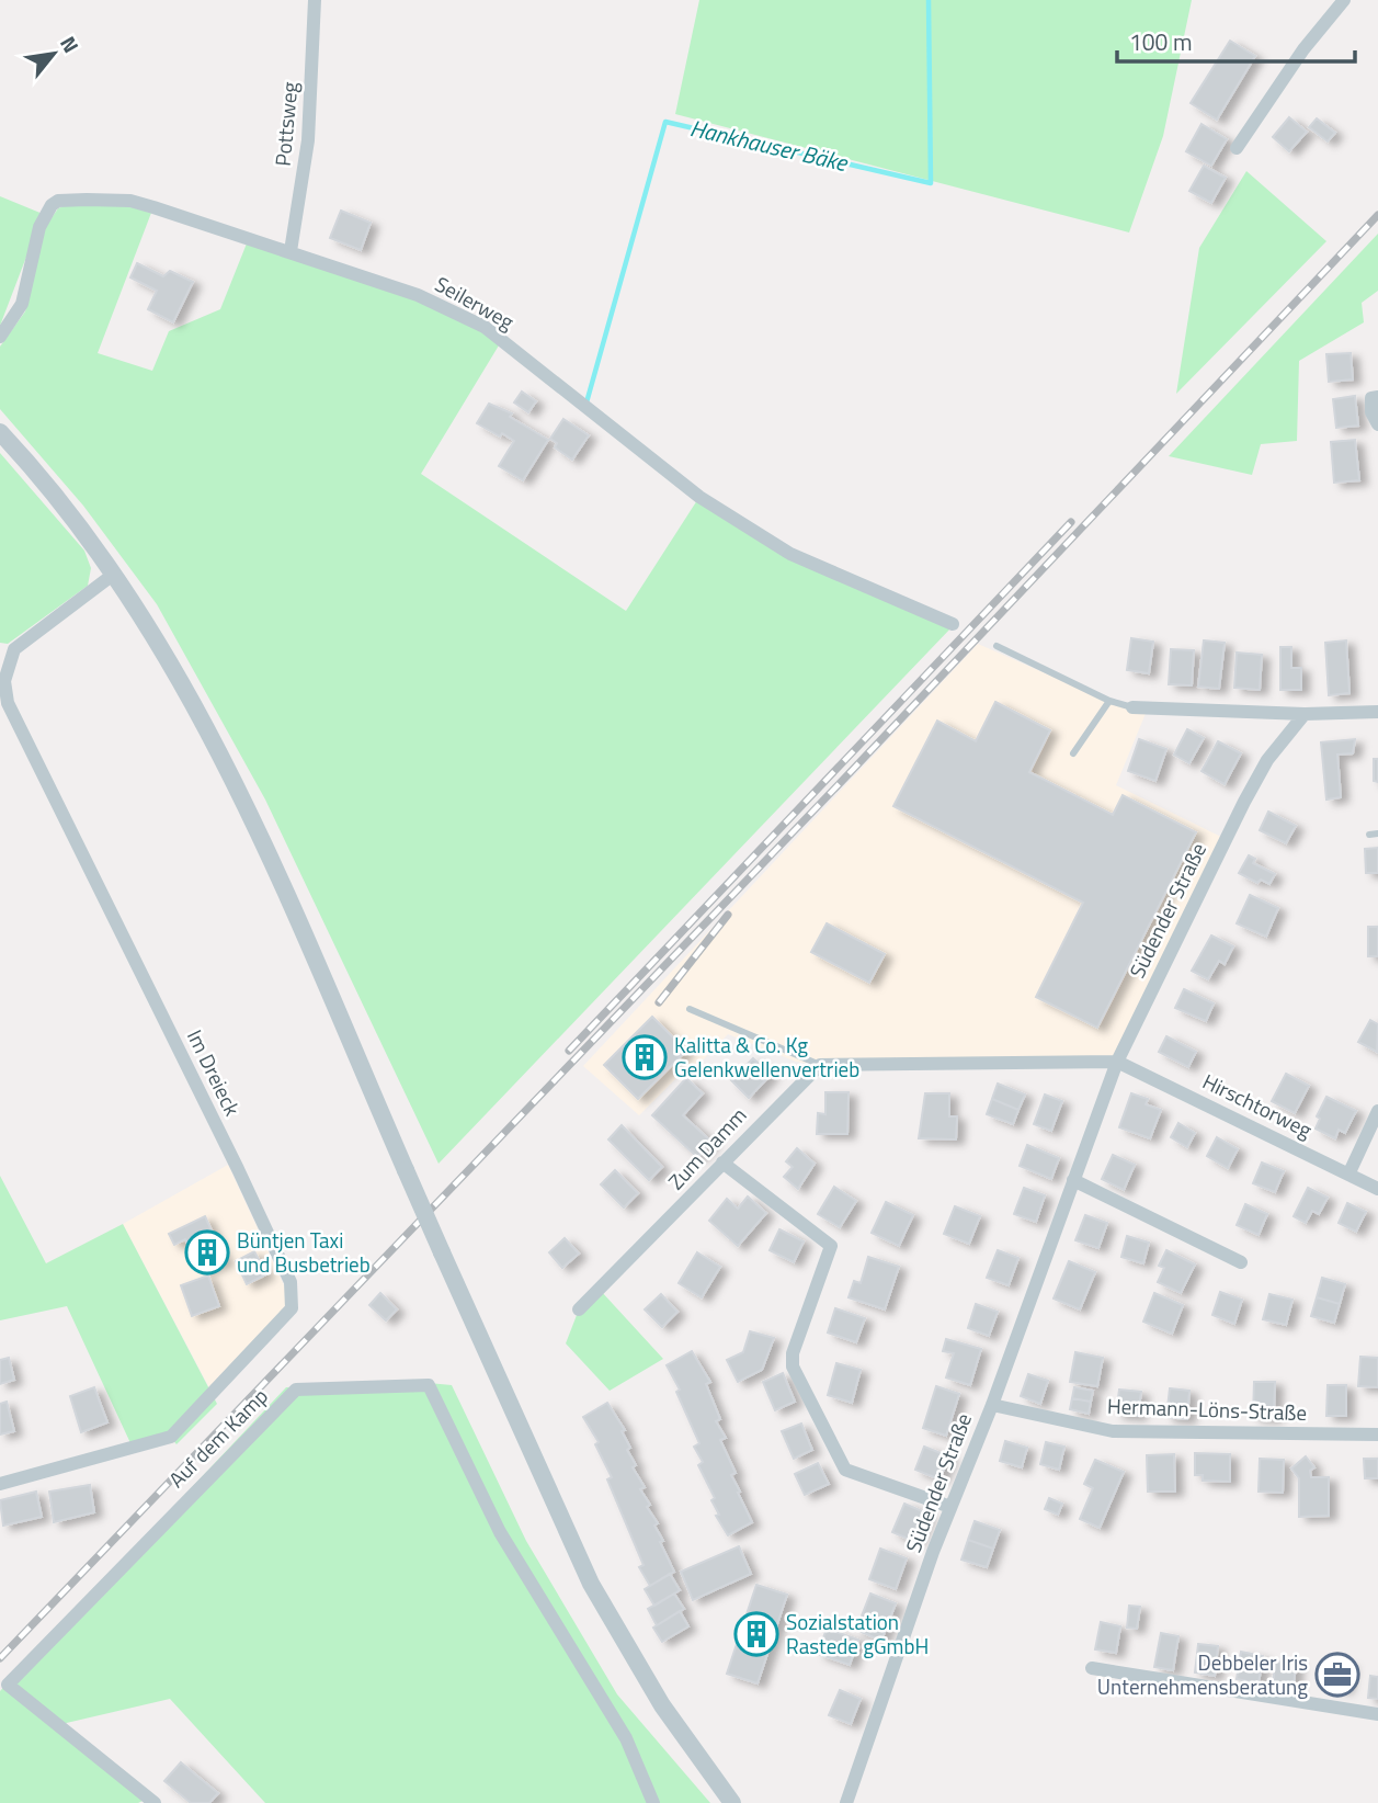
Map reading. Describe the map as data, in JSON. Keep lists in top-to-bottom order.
{
  "streets": {
    "street": [
      "Pottsweg",
      "Seilerweg",
      "Südender Straße",
      "Im Dreieck",
      "Hirschtorweg",
      "Zum Damm",
      "Hermann-Löns-Straße",
      "Auf dem Kamp"
    ]
  },
  "crossings": [
    ["Pottsweg", "Seilerweg"],
    ["Südender Straße", "Hirschtorweg"],
    ["Südender Straße", "Hermann-Löns-Straße"]
  ],
  "water": ["Hankhauser Bäke"],
  "places": {
    "building": ["Kalitta & Co. Kg Gelenkwellenvertrieb", "Büntjen Taxi und Busbetrieb", "Sozialstation Rastede gGmbH"],
    "office": ["Debbeler Iris Unternehmensberatung"]
  },
  "scale_bar": "100 m",
  "north": "top right"
}
